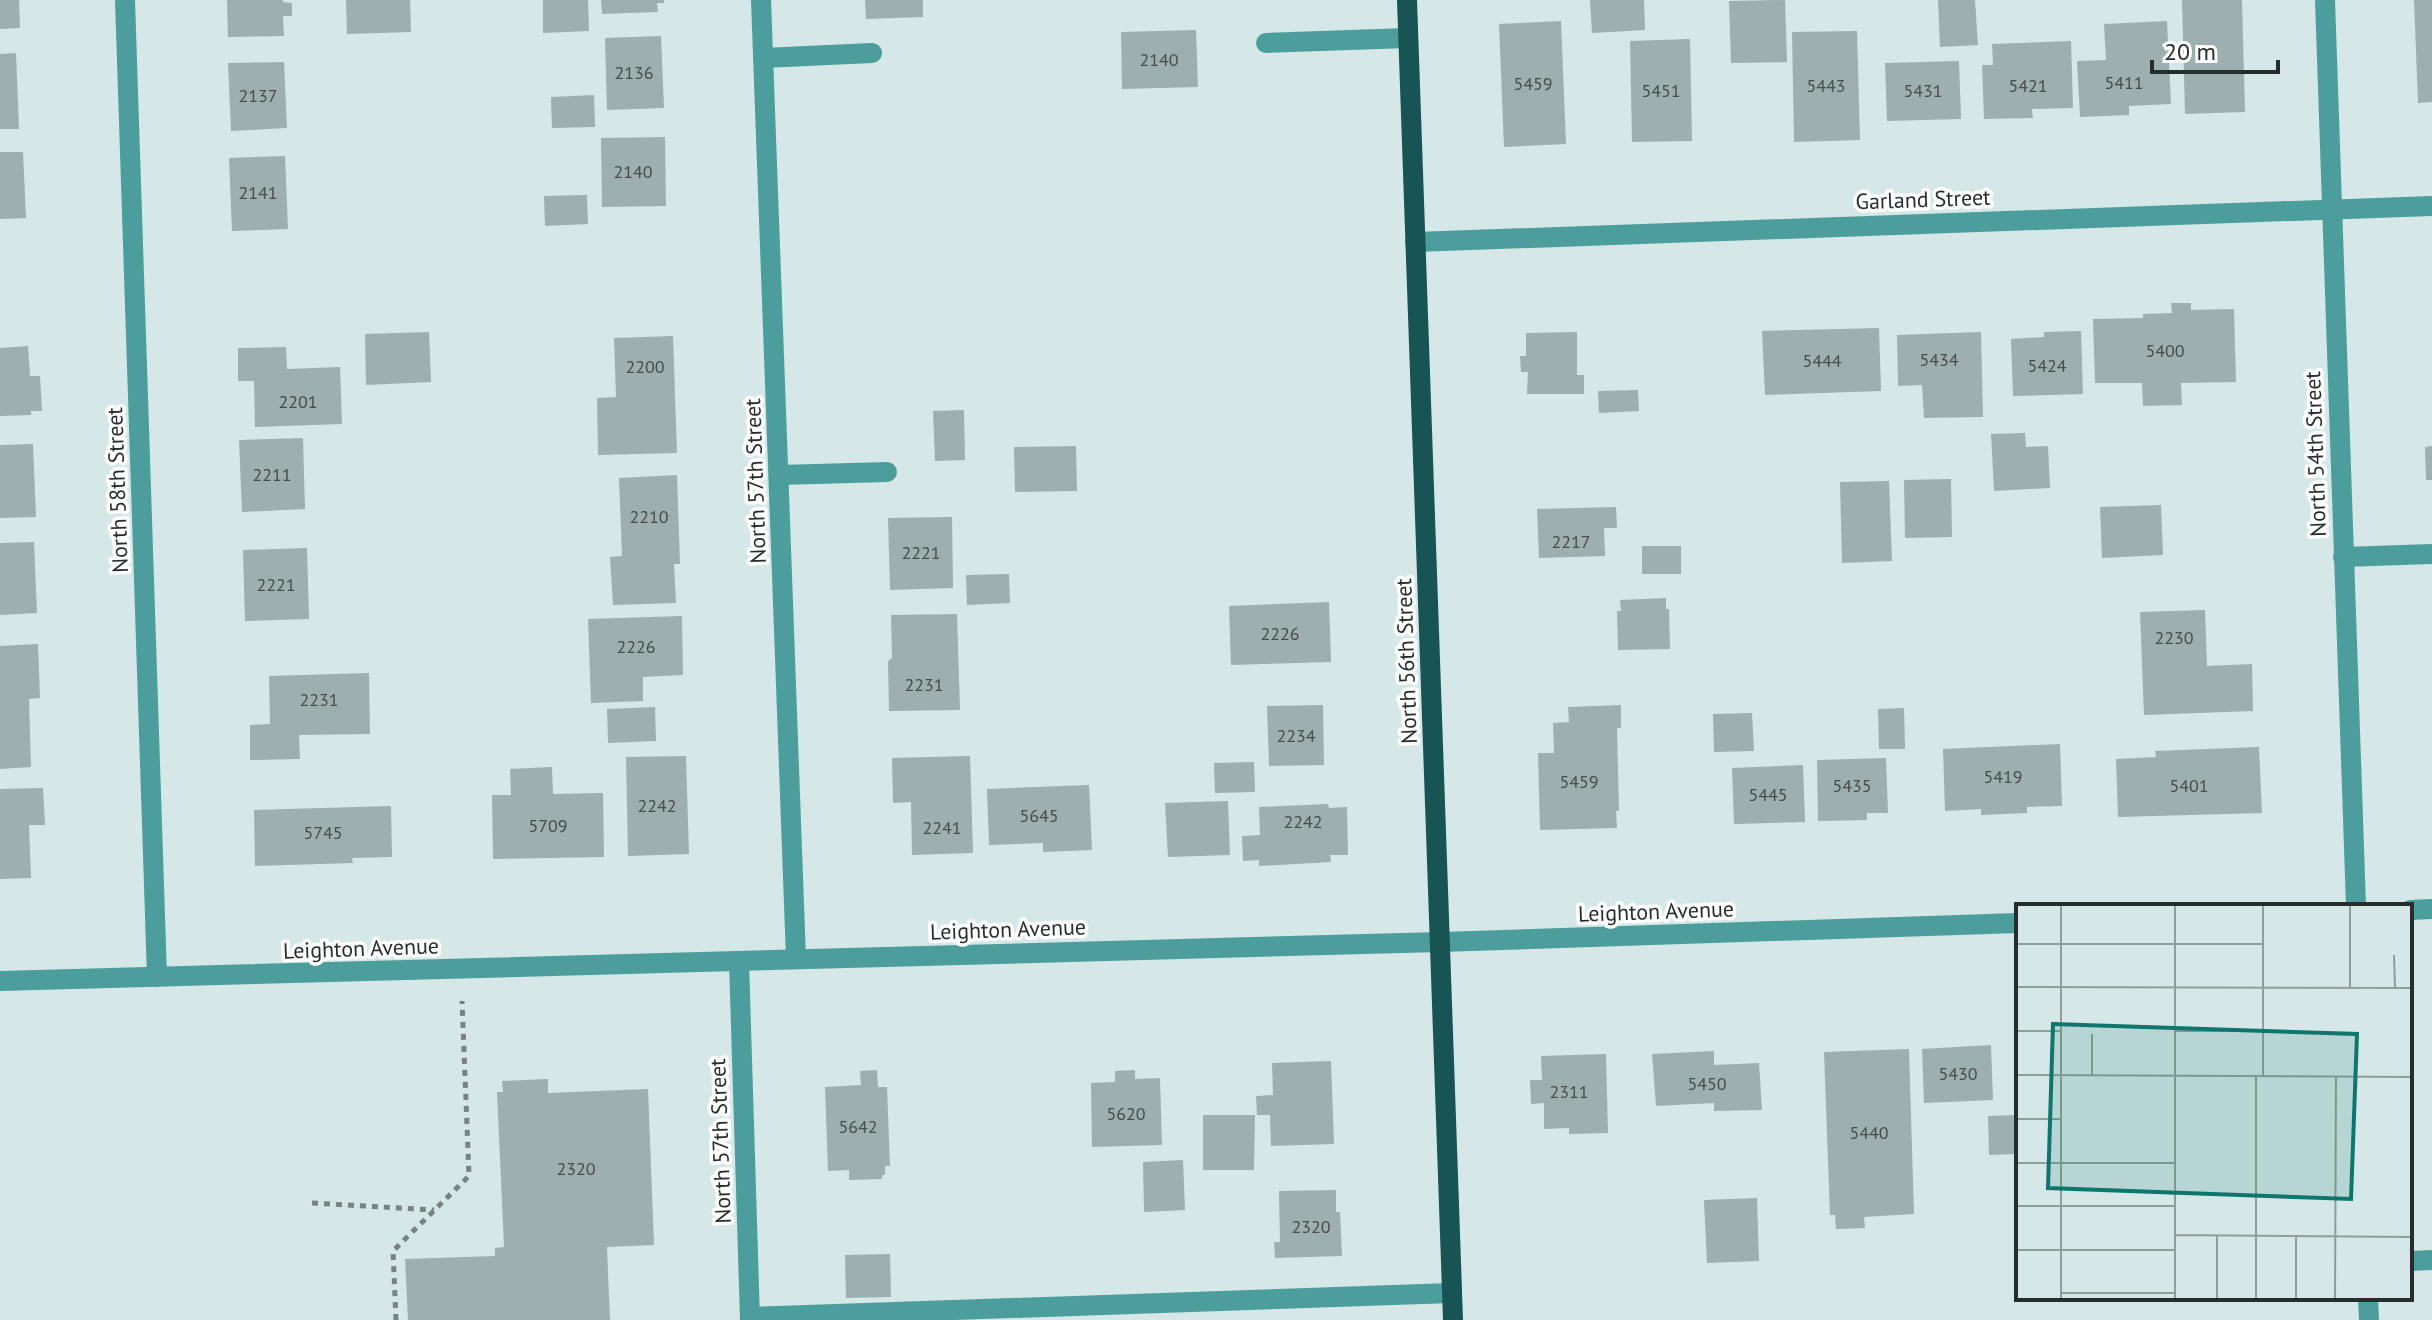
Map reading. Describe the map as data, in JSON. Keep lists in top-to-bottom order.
{
  "streets": {
    "main road": ["North 56th Street"],
    "street": [
      "Garland Street",
      "North 54th Street",
      "North 57th Street",
      "North 58th Street",
      "Leighton Avenue"
    ]
  },
  "crossings": [
    ["Garland Street", "North 54th Street"],
    ["Garland Street", "North 56th Street"],
    ["North 57th Street", "Leighton Avenue"],
    ["North 58th Street", "Leighton Avenue"],
    ["North 56th Street", "Leighton Avenue"]
  ],
  "house_numbers": [
    "2140",
    "2136",
    "5411",
    "5459",
    "5443",
    "5421",
    "5451",
    "5431",
    "2137",
    "2140",
    "2141",
    "5400",
    "5434",
    "5444",
    "5424",
    "2200",
    "2201",
    "2211",
    "2210",
    "2217",
    "2221",
    "2221",
    "2226",
    "2230",
    "2226",
    "2231",
    "2231",
    "2234",
    "5419",
    "5459",
    "5435",
    "5401",
    "5445",
    "2242",
    "5645",
    "2242",
    "5709",
    "2241",
    "5745",
    "5430",
    "5450",
    "2311",
    "5620",
    "5642",
    "5440",
    "2320",
    "2320"
  ],
  "scale_bar": "20 m"
}
